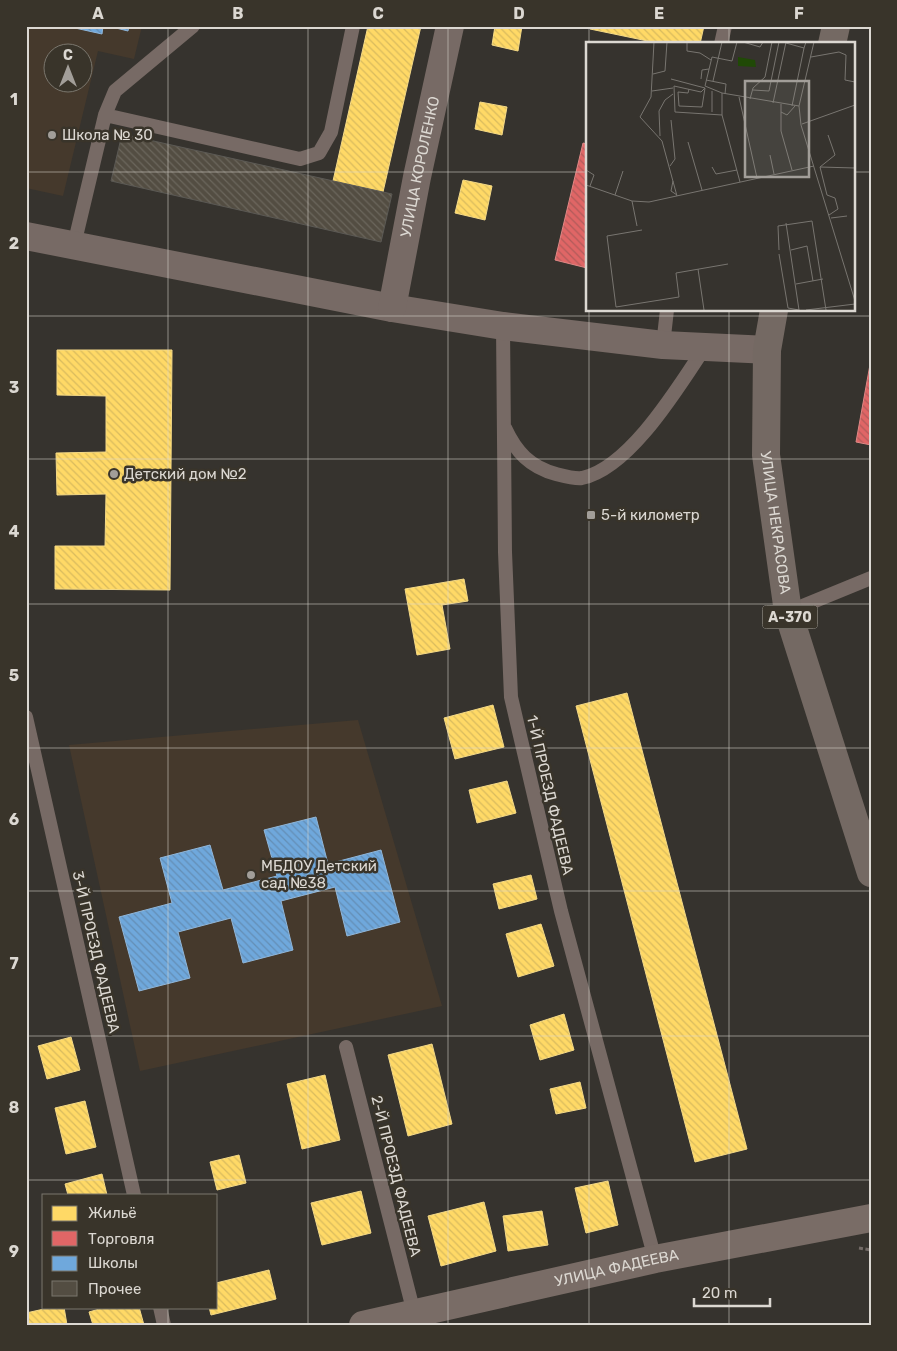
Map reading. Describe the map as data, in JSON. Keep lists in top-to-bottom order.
{
  "streets": {
    "highway": ["УЛИЦА НЕКРАСОВА", "А-370"],
    "main road": ["УЛИЦА ФАДЕЕВА"],
    "street": ["УЛИЦА КОРОЛЕНКО"],
    "lane": ["1-Й ПРОЕЗД ФАДЕЕВА", "3-Й ПРОЕЗД ФАДЕЕВА", "2-Й ПРОЕЗД ФАДЕЕВА"]
  },
  "crossings": [
    ["1-Й ПРОЕЗД ФАДЕЕВА", "УЛИЦА ФАДЕЕВА"],
    ["2-Й ПРОЕЗД ФАДЕЕВА", "УЛИЦА ФАДЕЕВА"]
  ],
  "places": {
    "other": ["Школа № 30", "Детский дом №2", "МБДОУ Детский сад №38"],
    "transit": ["5-й километр"]
  },
  "legend": [
    "Жильё",
    "Торговля",
    "Школы",
    "Прочее"
  ],
  "scale_bar": "20 m",
  "north": "top",
  "grid": {
    "columns": [
      "A",
      "B",
      "C",
      "D",
      "E",
      "F"
    ],
    "rows": [
      "1",
      "2",
      "3",
      "4",
      "5",
      "6",
      "7",
      "8",
      "9"
    ]
  }
}
